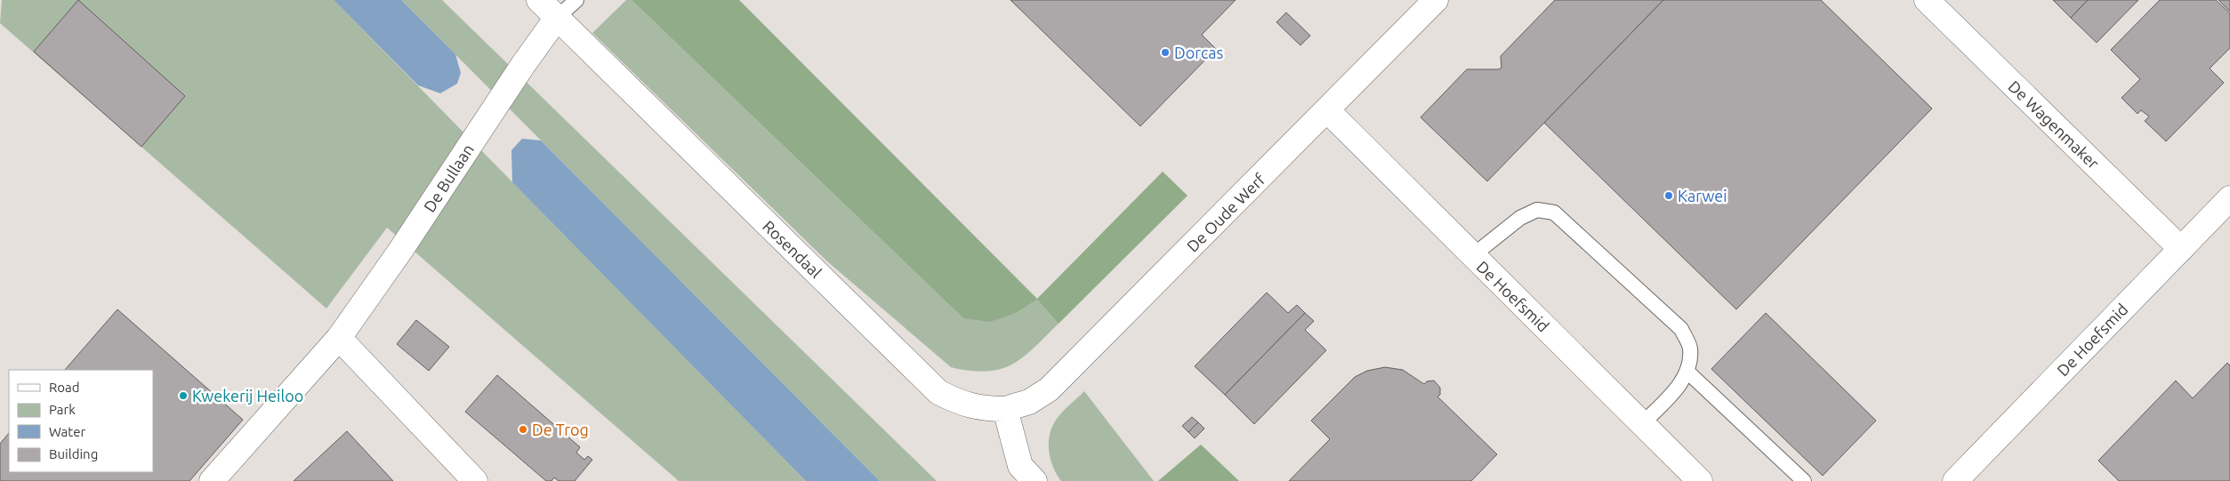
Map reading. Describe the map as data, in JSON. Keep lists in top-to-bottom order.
{
  "streets": {
    "street": [
      "De Wagenmaker",
      "De Bullaan",
      "De Oude Werf",
      "Rosendaal",
      "De Hoefsmid"
    ]
  },
  "crossings": [
    ["De Wagenmaker", "De Hoefsmid"],
    ["De Bullaan", "Rosendaal"],
    ["De Oude Werf", "Rosendaal"],
    ["De Oude Werf", "De Hoefsmid"]
  ],
  "places": [
    "Dorcas",
    "Karwei",
    "Kwekerij Heiloo",
    "De Trog"
  ],
  "legend": [
    "Road",
    "Park",
    "Water",
    "Building"
  ]
}
